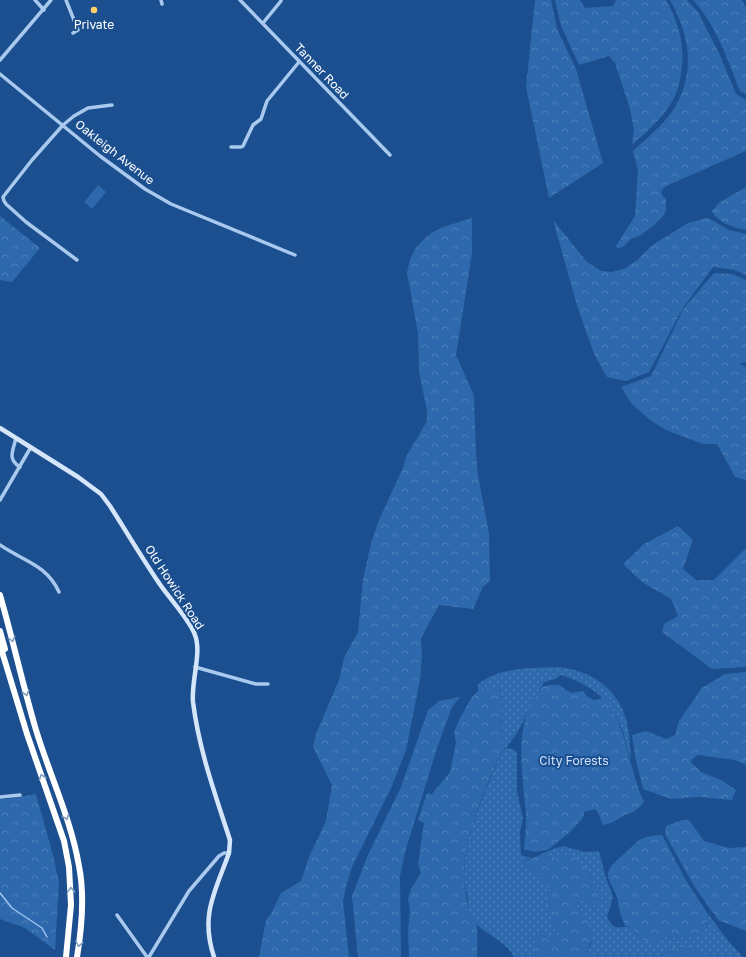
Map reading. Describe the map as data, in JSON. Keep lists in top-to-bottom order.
{
  "streets": {
    "main road": ["Old Howick Road"],
    "street": ["Tanner Road", "Oakleigh Avenue"]
  },
  "parks": ["City Forests"],
  "places": ["Private"]
}
